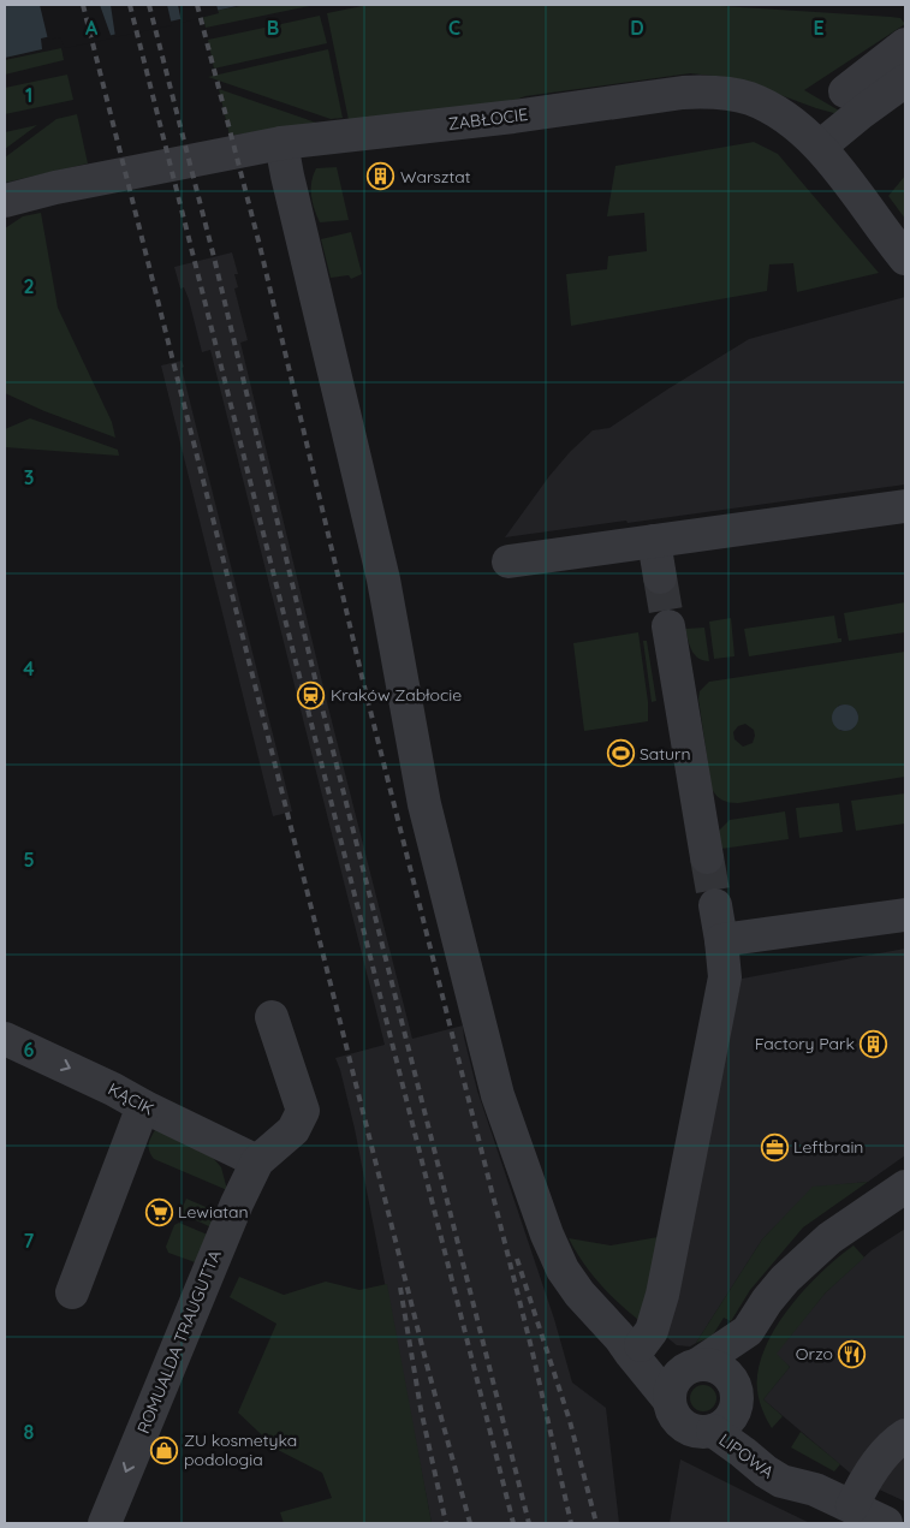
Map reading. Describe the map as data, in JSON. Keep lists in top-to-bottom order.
{
  "streets": {
    "street": [
      "ZABŁOCIE",
      "KĄCIK",
      "ROMUALDA TRAUGUTTA",
      "LIPOWA"
    ]
  },
  "crossings": [
    ["KĄCIK", "ROMUALDA TRAUGUTTA"]
  ],
  "one_way": ["KĄCIK"],
  "places": {
    "building": ["Warsztat", "Factory Park"],
    "station": ["Kraków Zabłocie"],
    "sports": ["Saturn"],
    "office": ["Leftbrain"],
    "supermarket": ["Lewiatan"],
    "restaurant": ["Orzo"],
    "shop": ["ZU kosmetyka podologia"]
  },
  "grid": {
    "columns": [
      "A",
      "B",
      "C",
      "D",
      "E"
    ],
    "rows": [
      "1",
      "2",
      "3",
      "4",
      "5",
      "6",
      "7",
      "8"
    ]
  }
}
